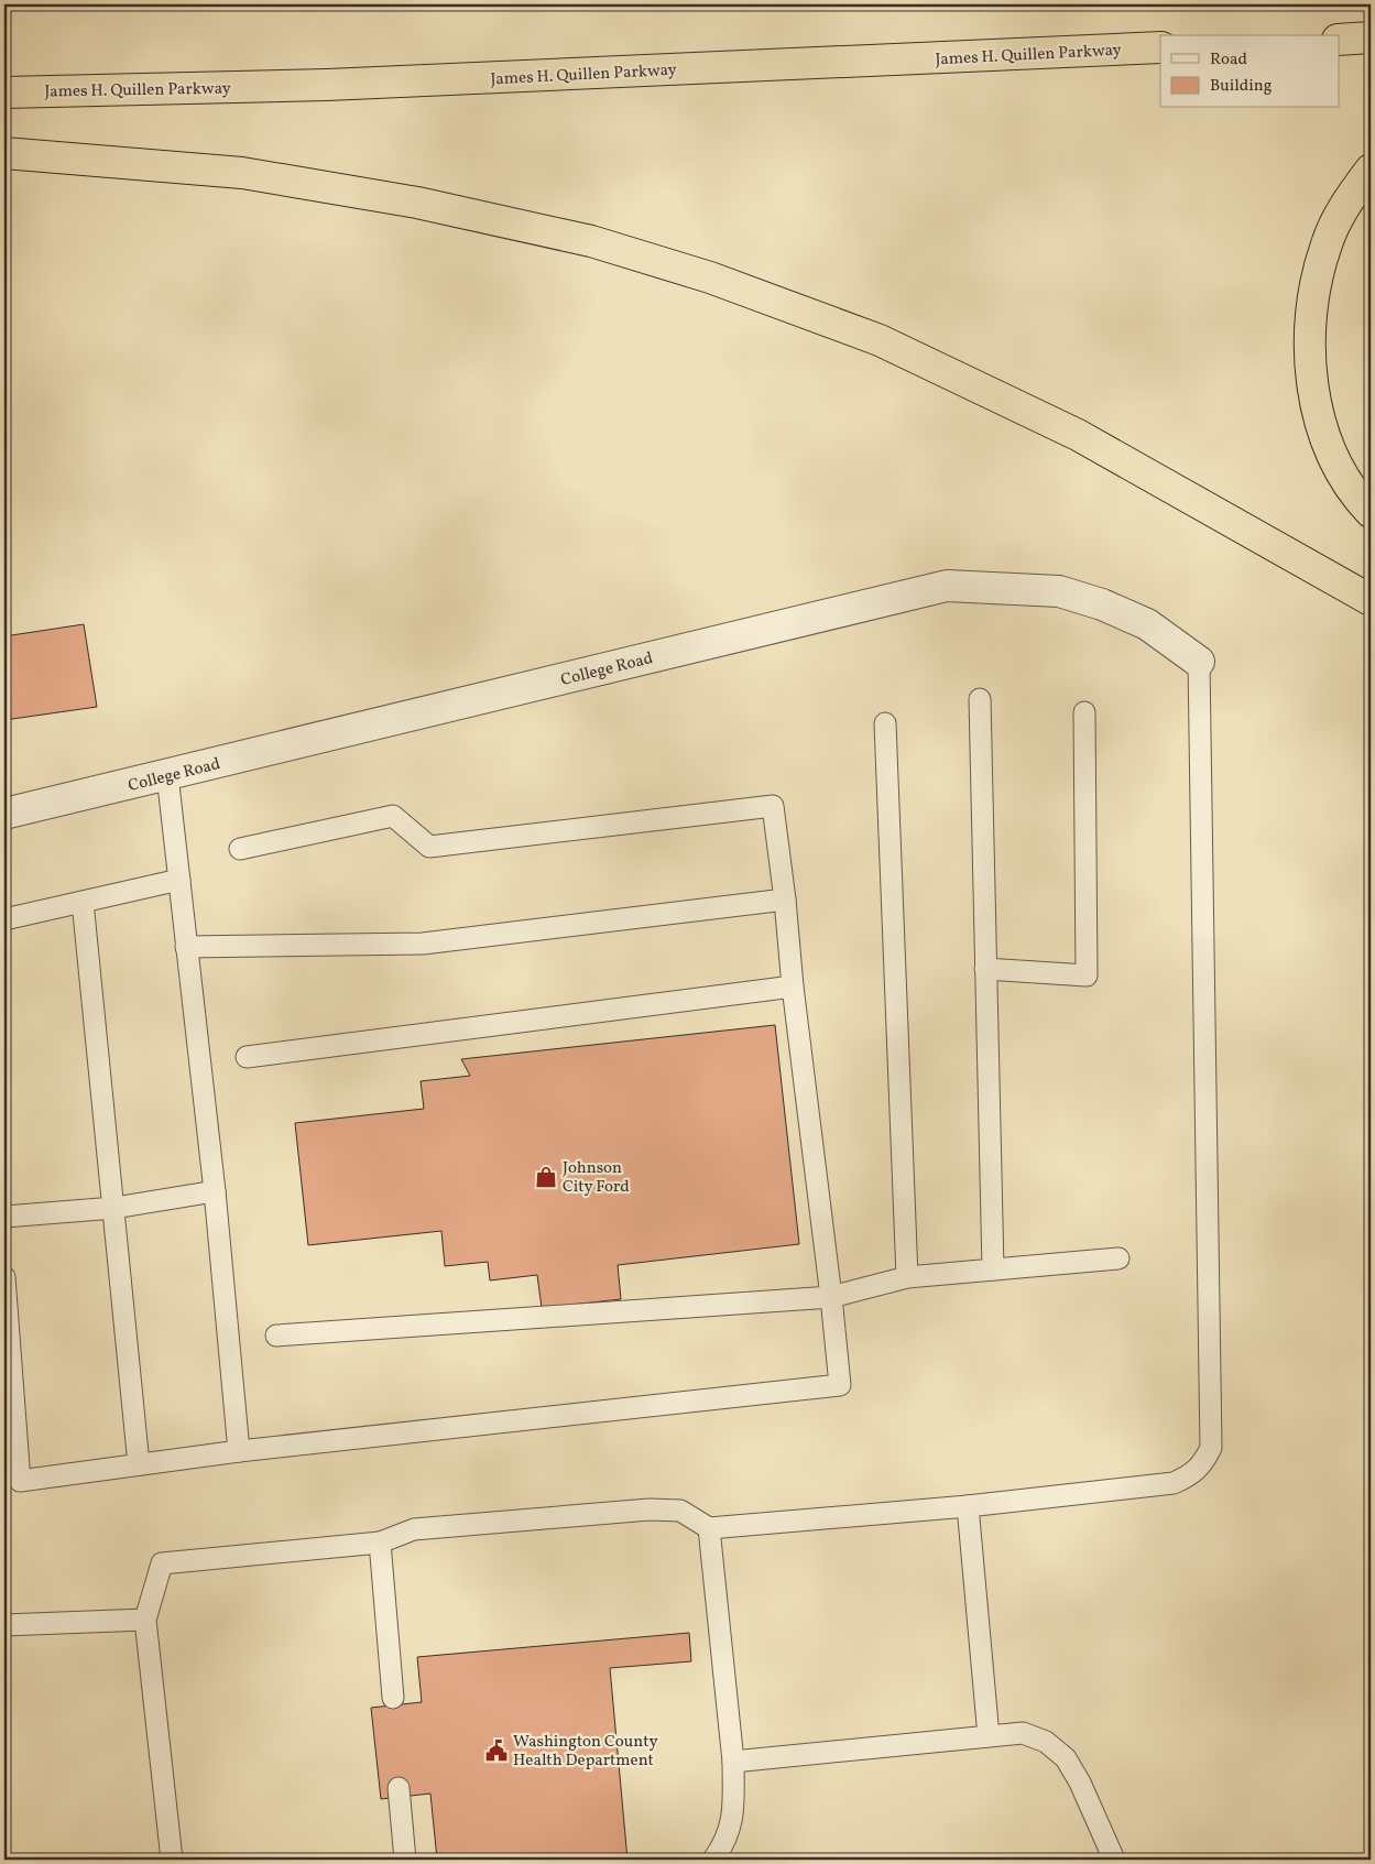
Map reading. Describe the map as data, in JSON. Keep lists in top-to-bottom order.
{
  "streets": {
    "highway": ["James H. Quillen Parkway"],
    "street": ["College Road"]
  },
  "places": {
    "shop": ["Johnson City Ford"],
    "public building": ["Washington County Health Department"]
  },
  "legend": ["Road", "Building"]
}
